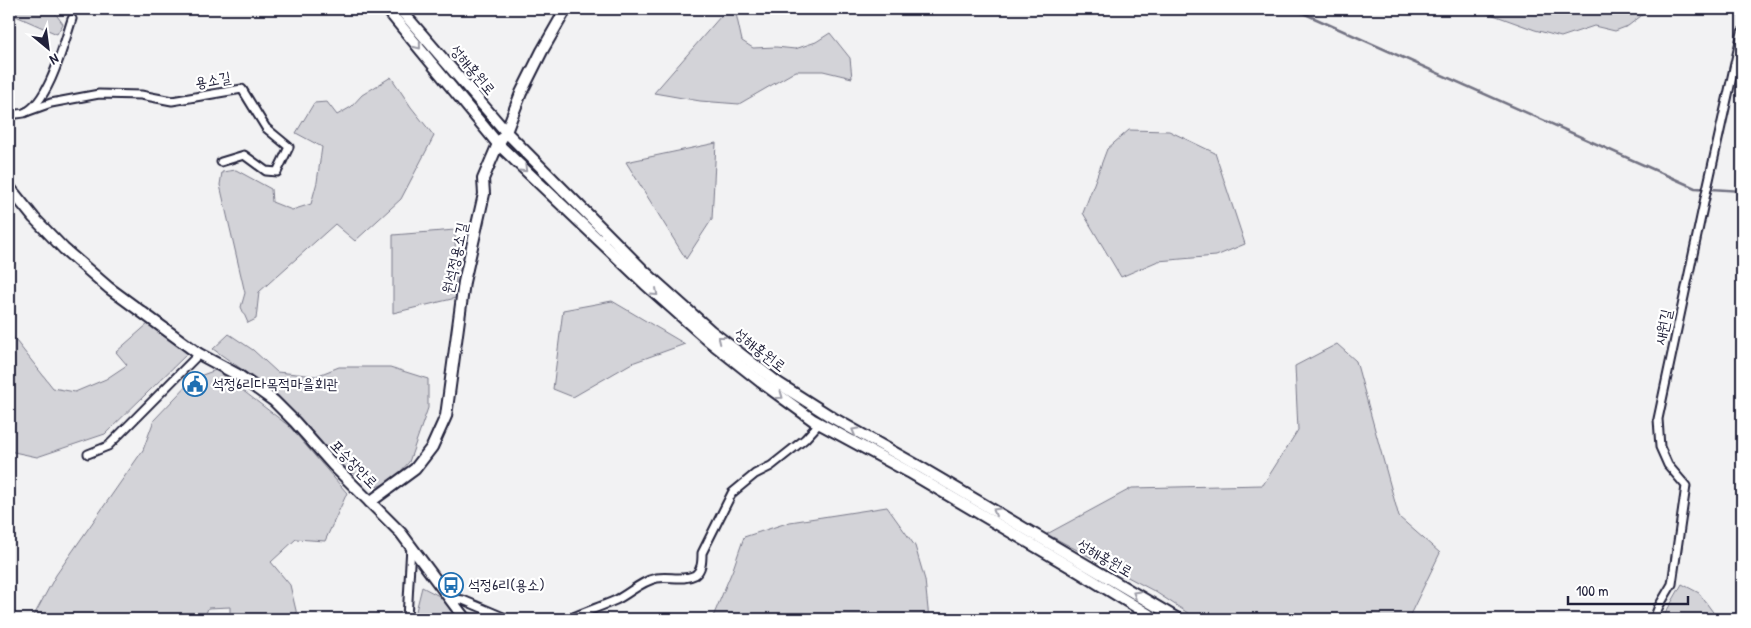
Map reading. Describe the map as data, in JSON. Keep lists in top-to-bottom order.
{
  "streets": {
    "main road": ["성해홍원로", "원석정용소길", "포승장안로"],
    "street": ["용소길", "새원길"]
  },
  "crossings": [
    ["성해홍원로", "원석정용소길"],
    ["원석정용소길", "포승장안로"]
  ],
  "places": {
    "public building": ["석정6리다목적마을회관"],
    "bus stop": ["석정6리(용소)"]
  },
  "scale_bar": "100 m",
  "north": "bottom right"
}
